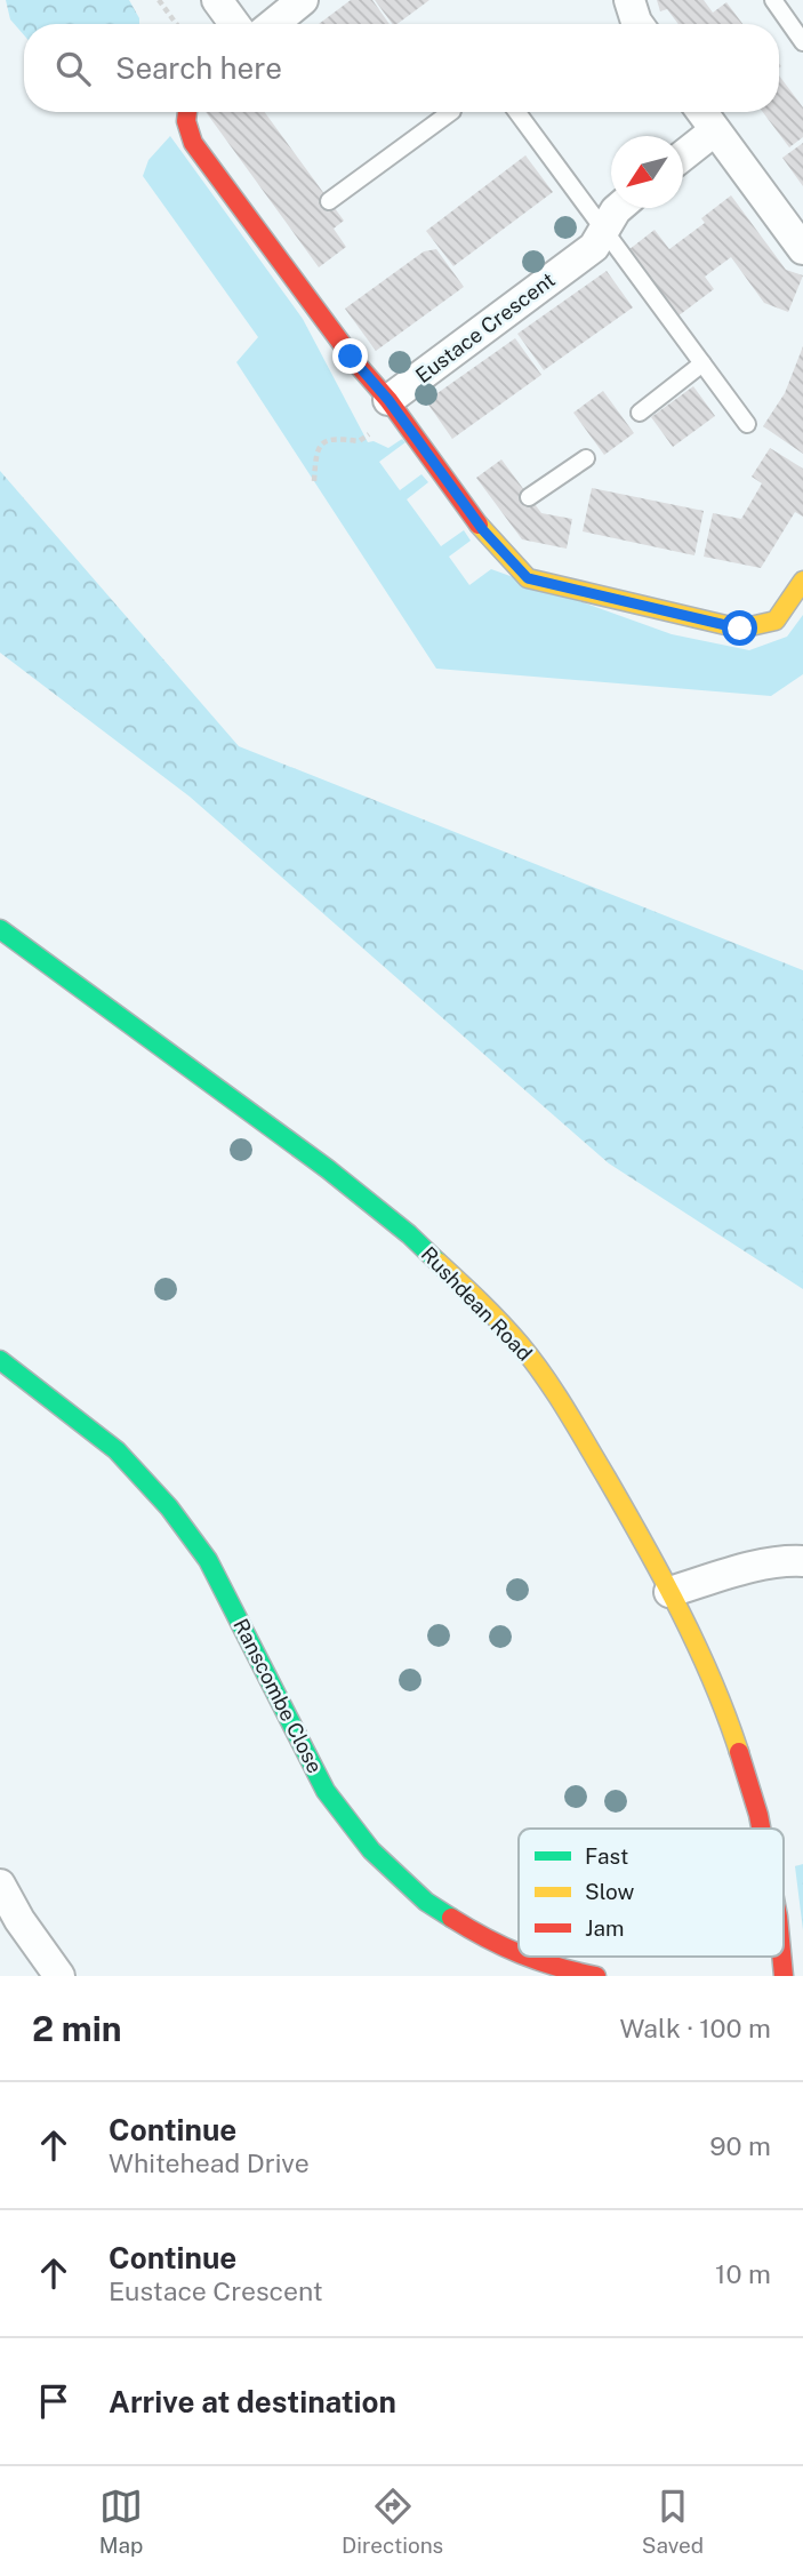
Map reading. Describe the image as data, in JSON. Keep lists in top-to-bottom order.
{
  "streets": {
    "street": ["Eustace Crescent", "Rushdean Road", "Ranscombe Close"]
  },
  "legend": ["Fast", "Slow", "Jam"],
  "north": "bottom left",
  "page": {
    "search": "Search here",
    "heading": ["2 min", "Walk · 100 m"],
    "list": [
      ["Continue", "Whitehead Drive", "90 m"],
      ["Continue", "Eustace Crescent", "10 m"],
      "Arrive at destination"
    ],
    "nav": ["Map", "Directions", "Saved"]
  }
}
